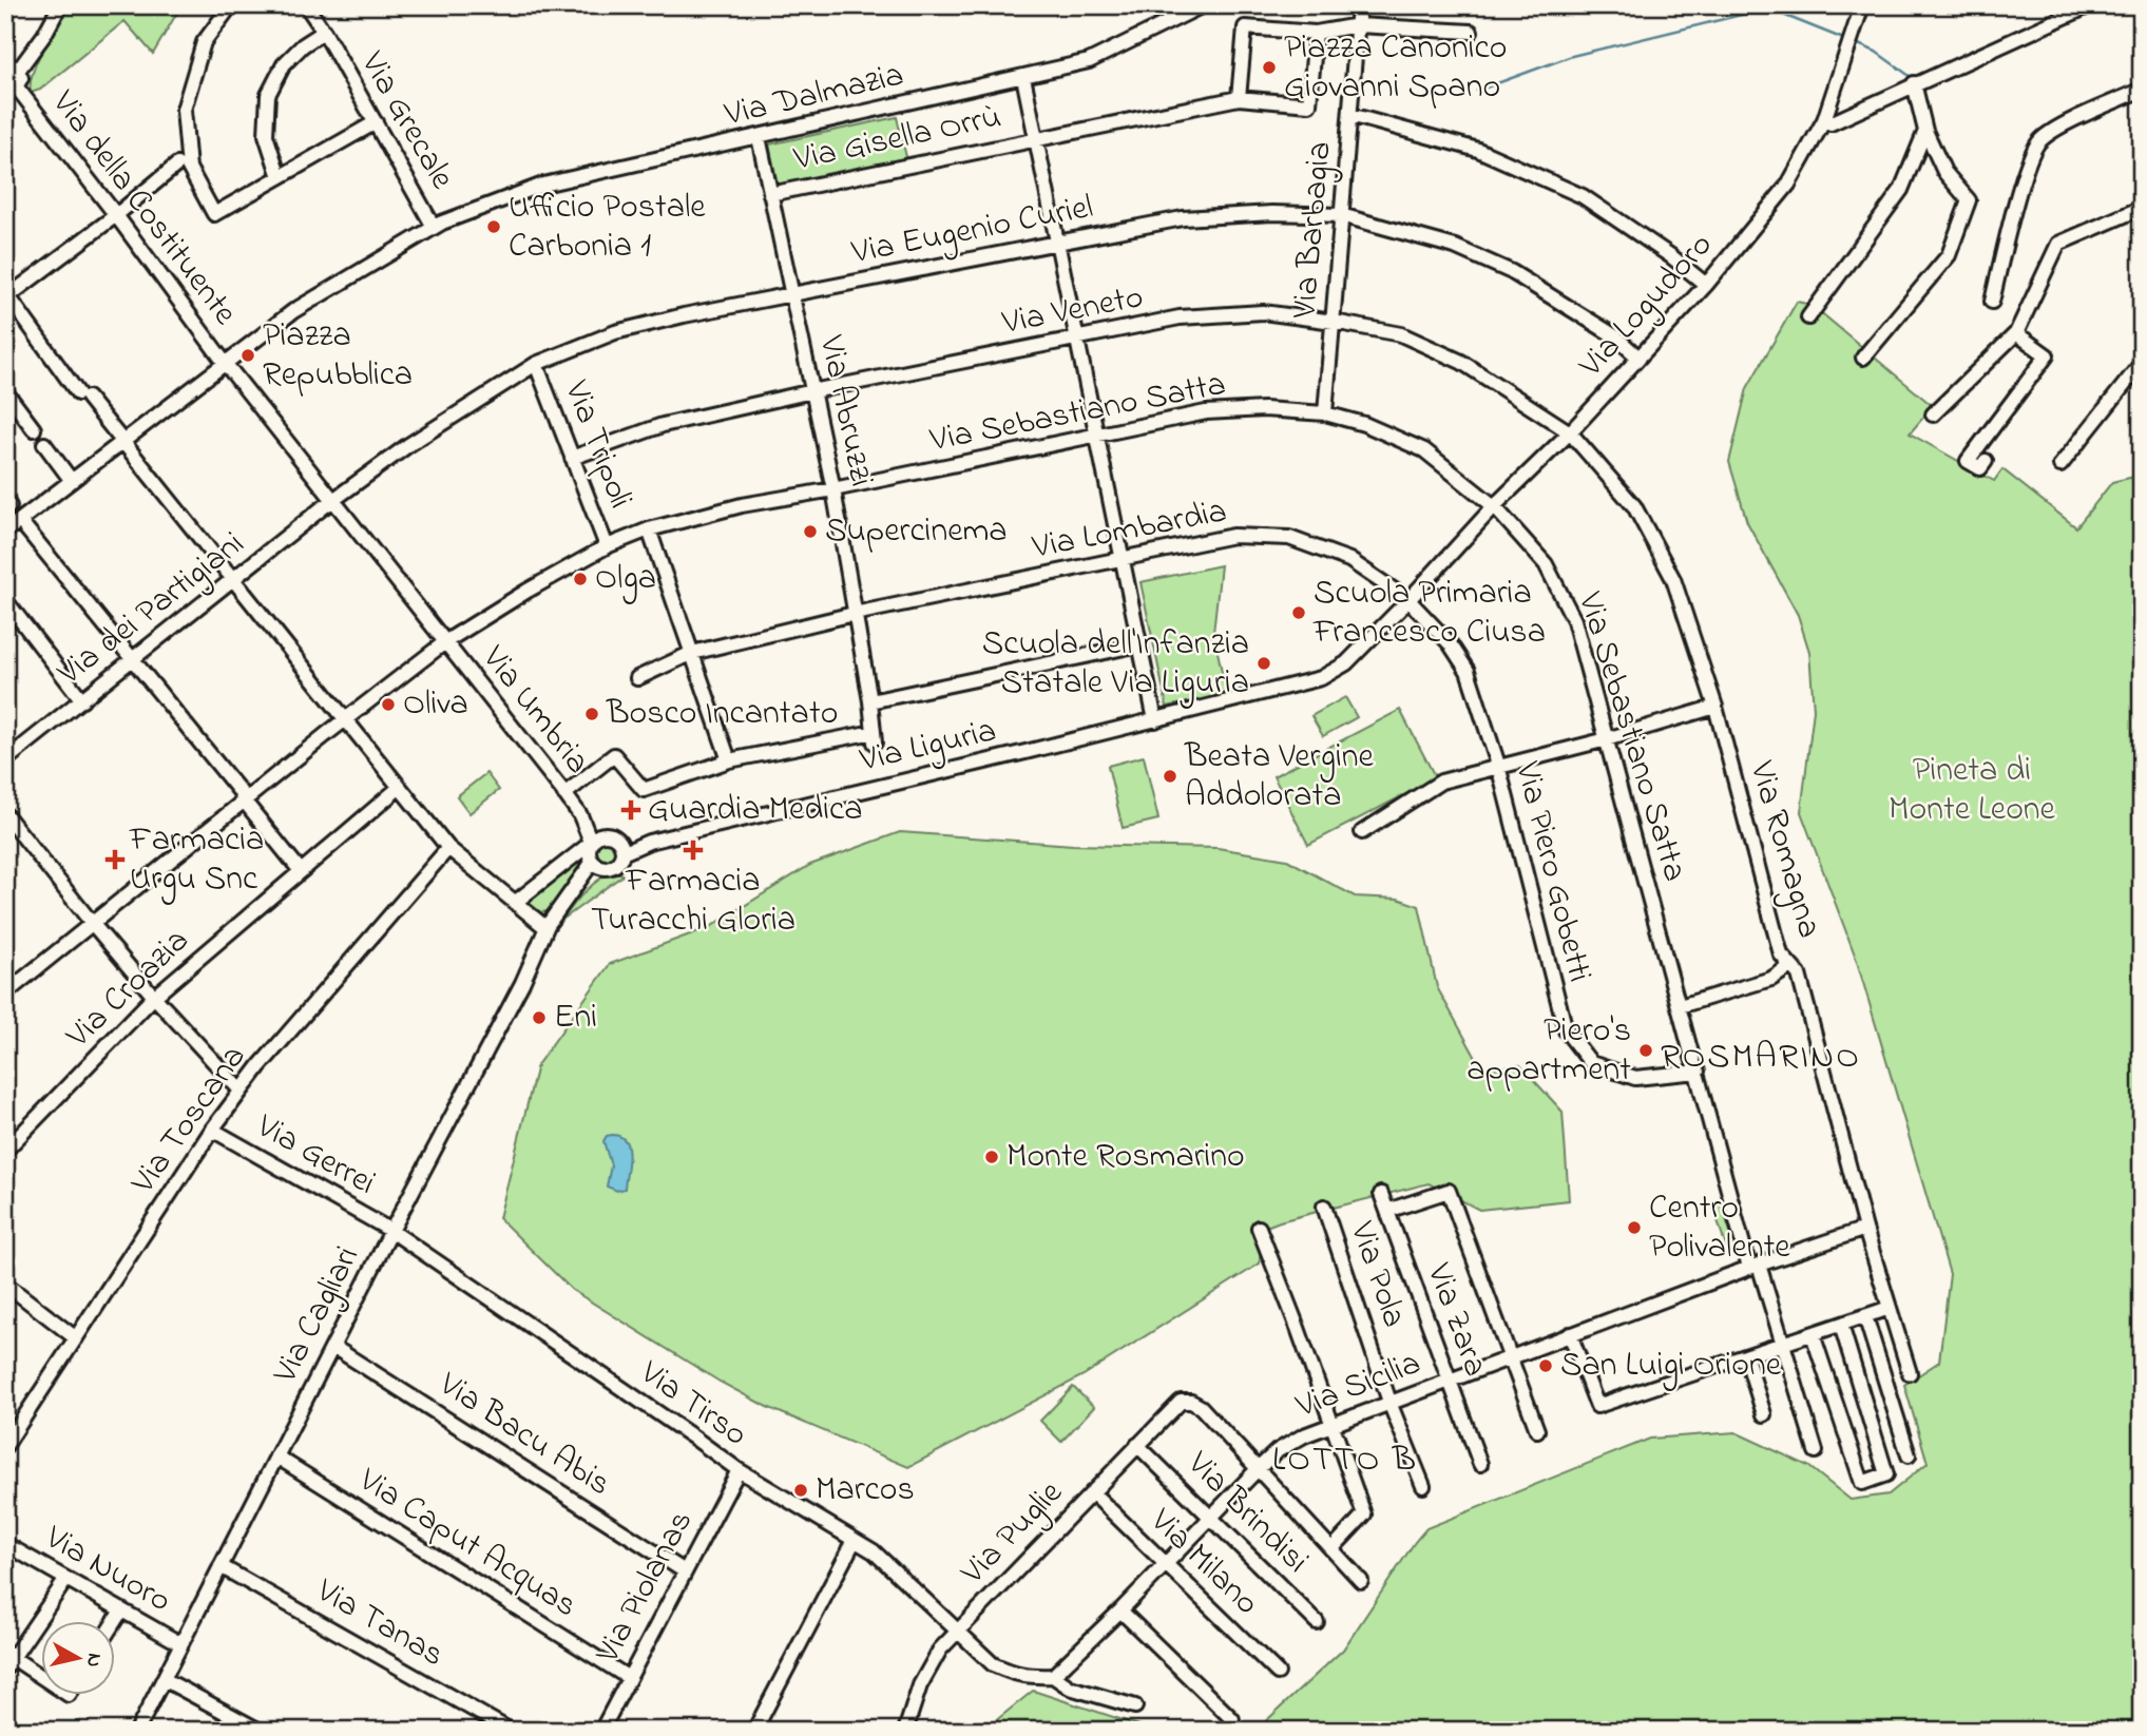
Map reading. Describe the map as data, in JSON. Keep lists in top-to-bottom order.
{
  "streets": {
    "street": [
      "Via Dalmazia",
      "Via Grecale",
      "Via Gisella Orrù",
      "Via della Costituente",
      "Via Barbagia",
      "Via Eugenio Curiel",
      "Via Logudoro",
      "Via Veneto",
      "Via Abruzzi",
      "Via Sebastiano Satta",
      "Via Tripoli",
      "Via Lombardia",
      "Via dei Partigiani",
      "Via Umbria",
      "Via Liguria",
      "Via Romagna",
      "Via Piero Gobetti",
      "Via Croazia",
      "Via Toscana",
      "Via Gerrei",
      "Via Pola",
      "Via Cagliari",
      "Via Zara",
      "Via Sicilia",
      "Via Tirso",
      "Via Bacu Abis",
      "Via Brindisi",
      "Via Puglie",
      "Via Caput Acquas",
      "Via Milano",
      "Via Nuoro",
      "Via Piolanas",
      "Via Tanas"
    ]
  },
  "crossings": [
    ["Via Dalmazia", "Via Grecale"],
    ["Via Dalmazia", "Via Abruzzi"],
    ["Via Gisella Orrù", "Via Abruzzi"],
    ["Via della Costituente", "Via Eugenio Curiel"],
    ["Via della Costituente", "Via Sebastiano Satta"],
    ["Via della Costituente", "Via dei Partigiani"],
    ["Via della Costituente", "Via Umbria"],
    ["Via Barbagia", "Via Eugenio Curiel"],
    ["Via Barbagia", "Via Veneto"],
    ["Via Barbagia", "Via Sebastiano Satta"],
    ["Via Eugenio Curiel", "Via Logudoro"],
    ["Via Eugenio Curiel", "Via Abruzzi"],
    ["Via Eugenio Curiel", "Via Tripoli"],
    ["Via Eugenio Curiel", "Via dei Partigiani"],
    ["Via Logudoro", "Via Veneto"],
    ["Via Logudoro", "Via Sebastiano Satta"],
    ["Via Logudoro", "Via Lombardia"],
    ["Via Logudoro", "Via Liguria"],
    ["Via Logudoro", "Via Romagna"],
    ["Via Logudoro", "Via Piero Gobetti"],
    ["Via Veneto", "Via Abruzzi"],
    ["Via Veneto", "Via Tripoli"],
    ["Via Veneto", "Via Romagna"],
    ["Via Abruzzi", "Via Sebastiano Satta"],
    ["Via Abruzzi", "Via Lombardia"],
    ["Via Sebastiano Satta", "Via Tripoli"],
    ["Via Sebastiano Satta", "Via Umbria"],
    ["Via Sebastiano Satta", "Via Piero Gobetti"],
    ["Via Sebastiano Satta", "Via Sicilia"],
    ["Via Lombardia", "Via Liguria"],
    ["Via Lombardia", "Via Piero Gobetti"],
    ["Via Umbria", "Via Liguria"],
    ["Via Umbria", "Via Cagliari"],
    ["Via Liguria", "Via Piero Gobetti"],
    ["Via Liguria", "Via Cagliari"],
    ["Via Romagna", "Via Sicilia"],
    ["Via Toscana", "Via Gerrei"],
    ["Via Gerrei", "Via Cagliari"],
    ["Via Gerrei", "Via Tirso"],
    ["Via Pola", "Via Sicilia"],
    ["Via Cagliari", "Via Tirso"],
    ["Via Cagliari", "Via Bacu Abis"],
    ["Via Cagliari", "Via Caput Acquas"],
    ["Via Cagliari", "Via Nuoro"],
    ["Via Cagliari", "Via Tanas"],
    ["Via Zara", "Via Sicilia"],
    ["Via Sicilia", "Via Brindisi"],
    ["Via Sicilia", "Via Puglie"],
    ["Via Sicilia", "Via Milano"],
    ["Via Tirso", "Via Puglie"],
    ["Via Tirso", "Via Piolanas"],
    ["Via Bacu Abis", "Via Piolanas"],
    ["Via Brindisi", "Via Puglie"],
    ["Via Puglie", "Via Milano"],
    ["Via Caput Acquas", "Via Piolanas"]
  ],
  "districts": ["ROSMARINO", "LOTTO B"],
  "parks": ["Pineta di Monte Leone"],
  "places": {
    "other": [
      "Piazza Canonico Giovanni Spano",
      "Ufficio Postale Carbonia 1",
      "Piazza Repubblica",
      "Supercinema",
      "Olga",
      "Scuola Primaria Francesco Ciusa",
      "Scuola dell'Infanzia Statale Via Liguria",
      "Oliva",
      "Bosco Incantato",
      "Beata Vergine Addolorata",
      "Eni",
      "Piero's appartment",
      "Monte Rosmarino",
      "Centro Polivalente",
      "San Luigi Orione",
      "Marcos"
    ],
    "health": ["Guardia Medica", "Farmacia Turacchi Gloria", "Farmacia Urgu Snc"]
  },
  "north": "right"
}
